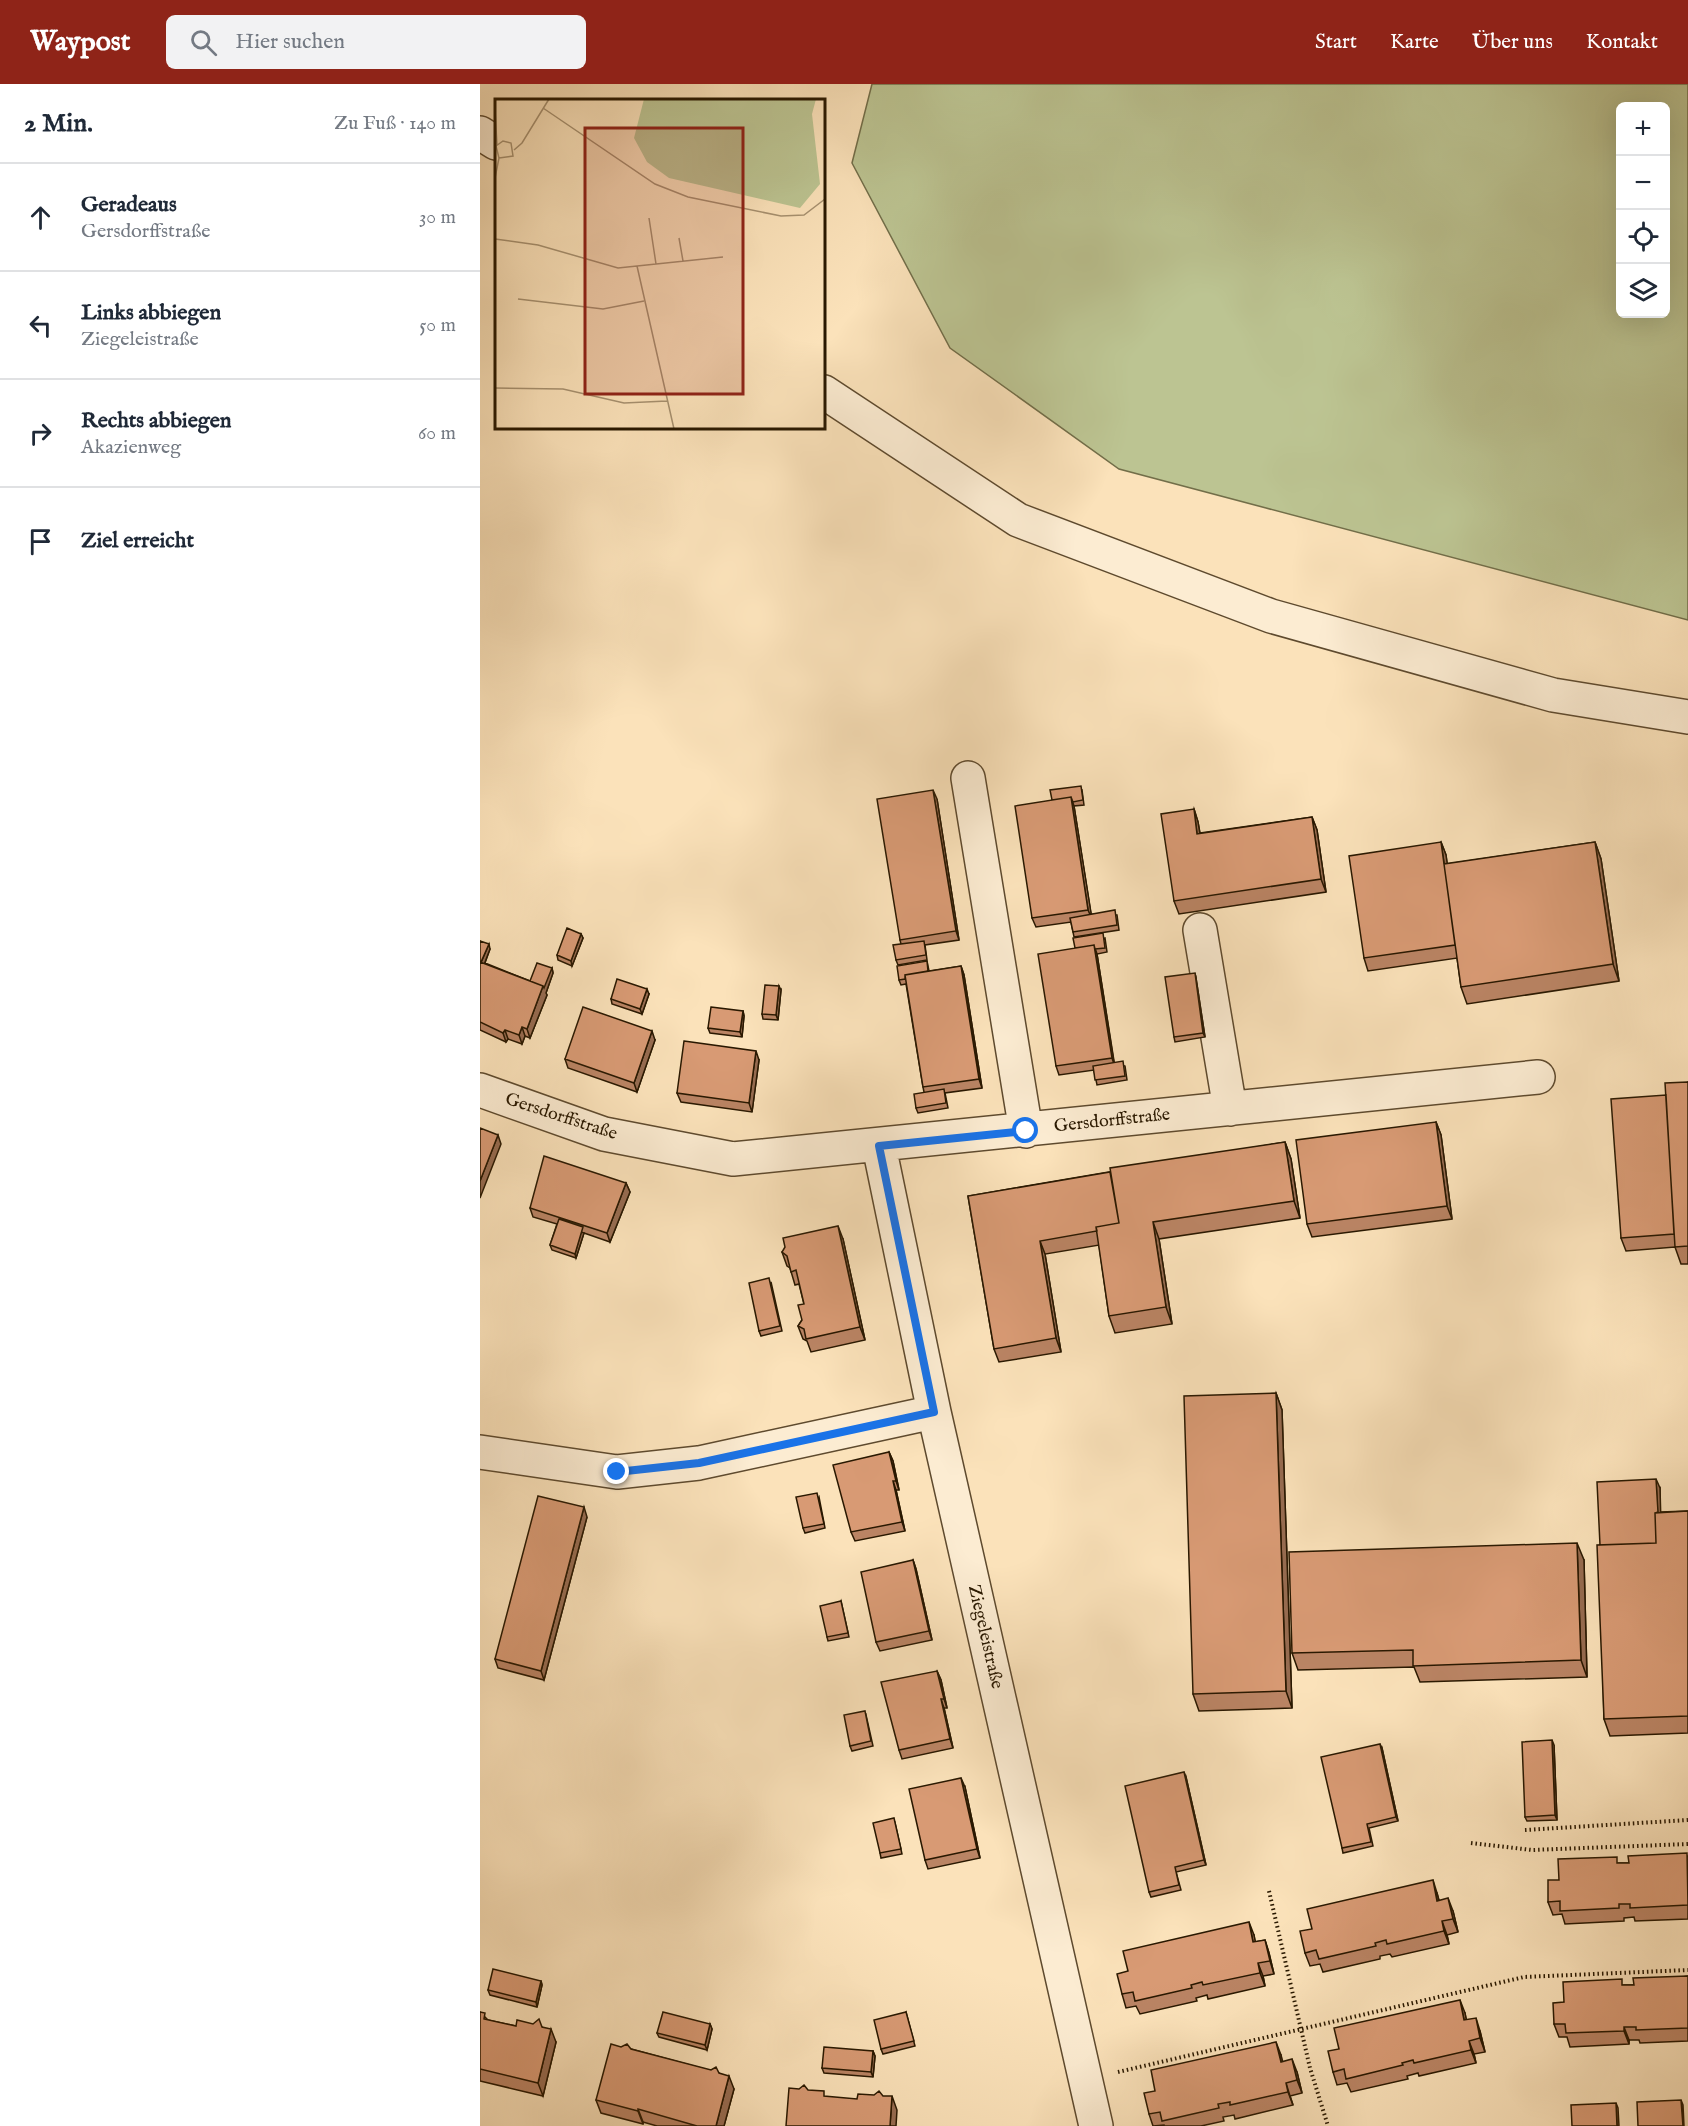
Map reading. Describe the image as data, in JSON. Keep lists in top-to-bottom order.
{
  "streets": {
    "street": ["Gersdorffstraße", "Ziegeleistraße"]
  },
  "crossings": [
    ["Gersdorffstraße", "Ziegeleistraße"]
  ],
  "page": {
    "header": "Waypost",
    "search": "Hier suchen",
    "nav": [
      "Start",
      "Karte",
      "Über uns",
      "Kontakt"
    ],
    "heading": ["2 Min.", "Zu Fuß · 140 m"],
    "map_buttons": ["+", "−"],
    "list": [
      ["Geradeaus", "Gersdorffstraße", "30 m"],
      ["Links abbiegen", "Ziegeleistraße", "50 m"],
      ["Rechts abbiegen", "Akazienweg", "60 m"],
      "Ziel erreicht"
    ]
  }
}
